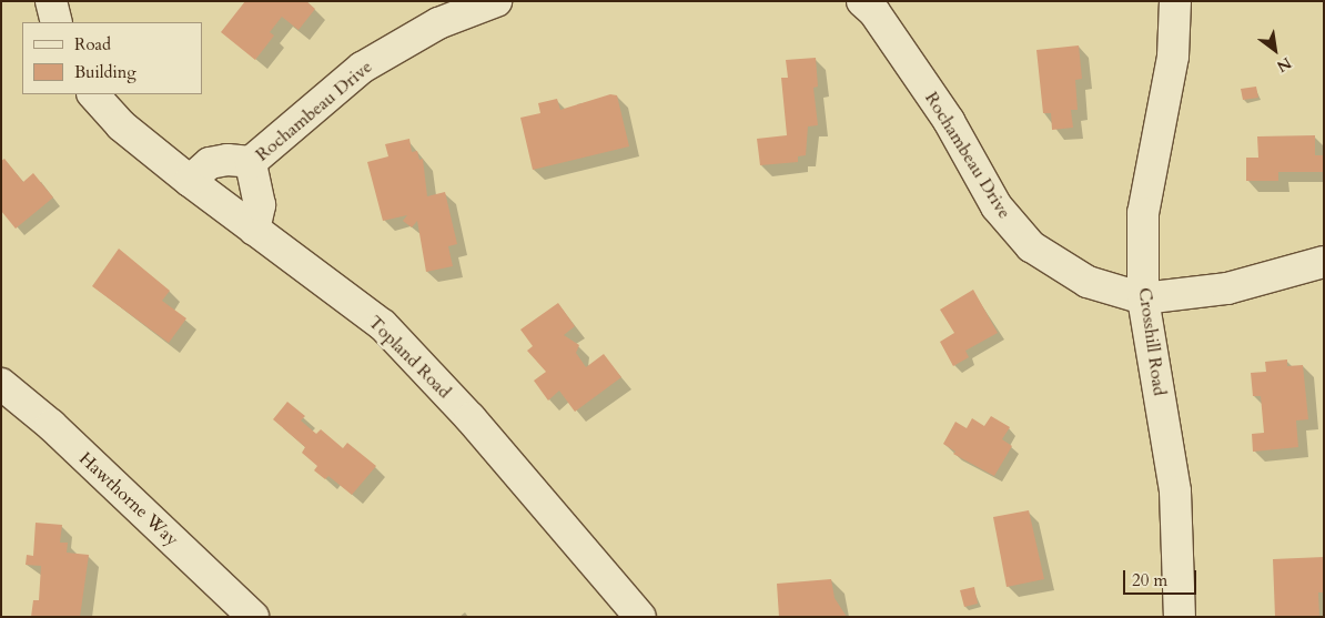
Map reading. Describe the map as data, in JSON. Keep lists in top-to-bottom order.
{
  "streets": {
    "street": [
      "Rochambeau Drive",
      "Crosshill Road",
      "Topland Road",
      "Hawthorne Way"
    ]
  },
  "crossings": [
    ["Rochambeau Drive", "Crosshill Road"],
    ["Rochambeau Drive", "Topland Road"]
  ],
  "legend": ["Road", "Building"],
  "scale_bar": "20 m",
  "north": "bottom right"
}
